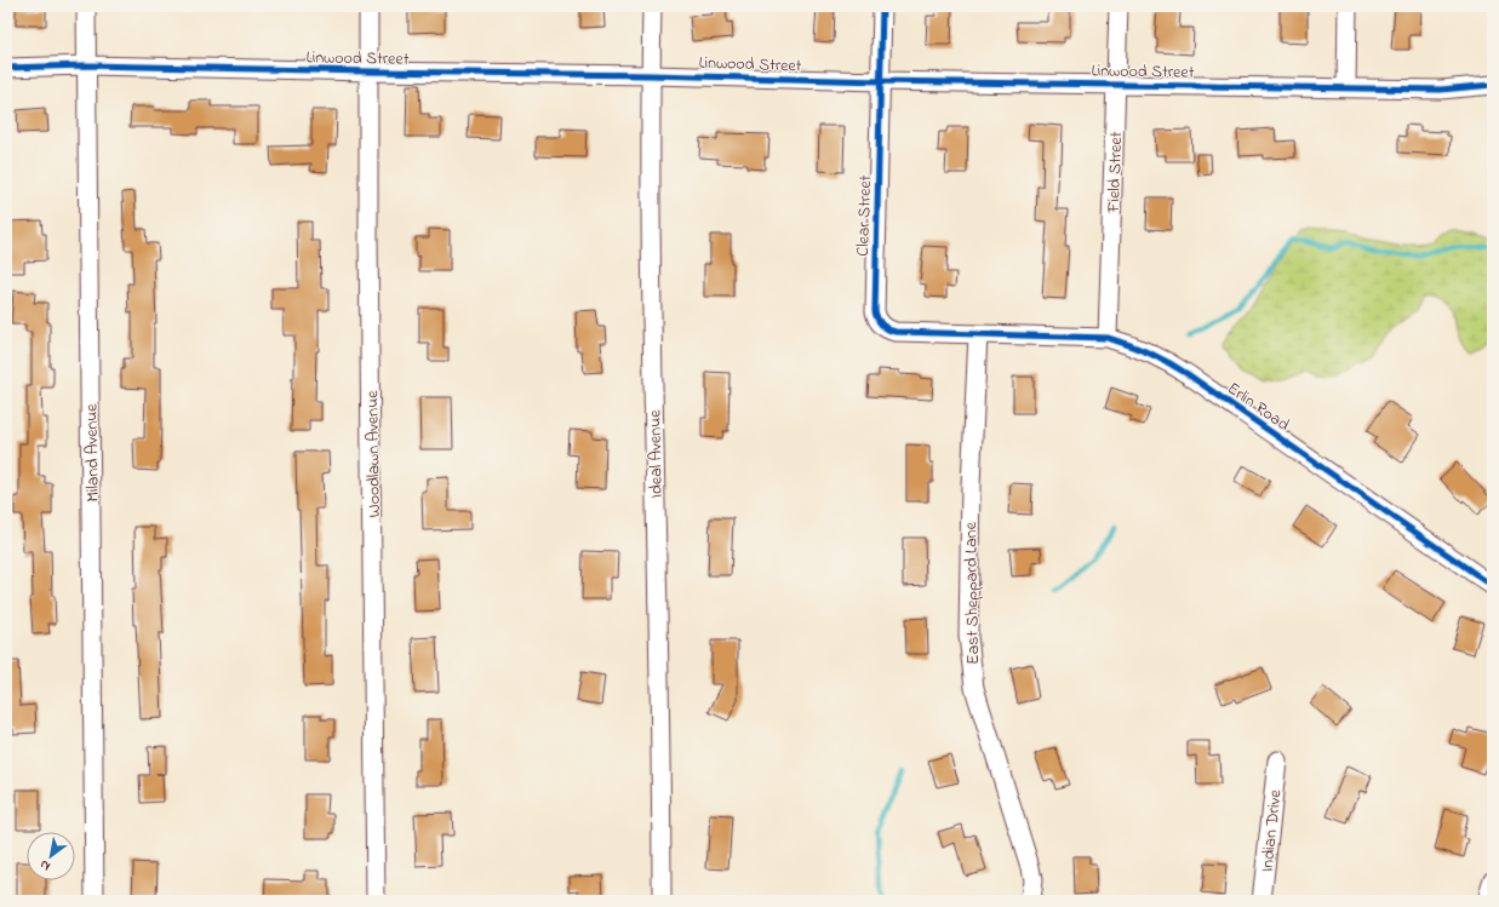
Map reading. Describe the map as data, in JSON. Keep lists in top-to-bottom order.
{
  "streets": {
    "street": [
      "Linwood Street",
      "Field Street",
      "Clear Street",
      "Erlin Road",
      "Miland Avenue",
      "Woodlawn Avenue",
      "Ideal Avenue",
      "East Sheppard Lane",
      "Indian Drive"
    ]
  },
  "crossings": [
    ["Linwood Street", "Field Street"],
    ["Linwood Street", "Clear Street"],
    ["Linwood Street", "Miland Avenue"],
    ["Linwood Street", "Woodlawn Avenue"],
    ["Linwood Street", "Ideal Avenue"],
    ["Field Street", "Erlin Road"],
    ["Clear Street", "Erlin Road"],
    ["Clear Street", "East Sheppard Lane"],
    ["Erlin Road", "East Sheppard Lane"]
  ],
  "north": "bottom left"
}
